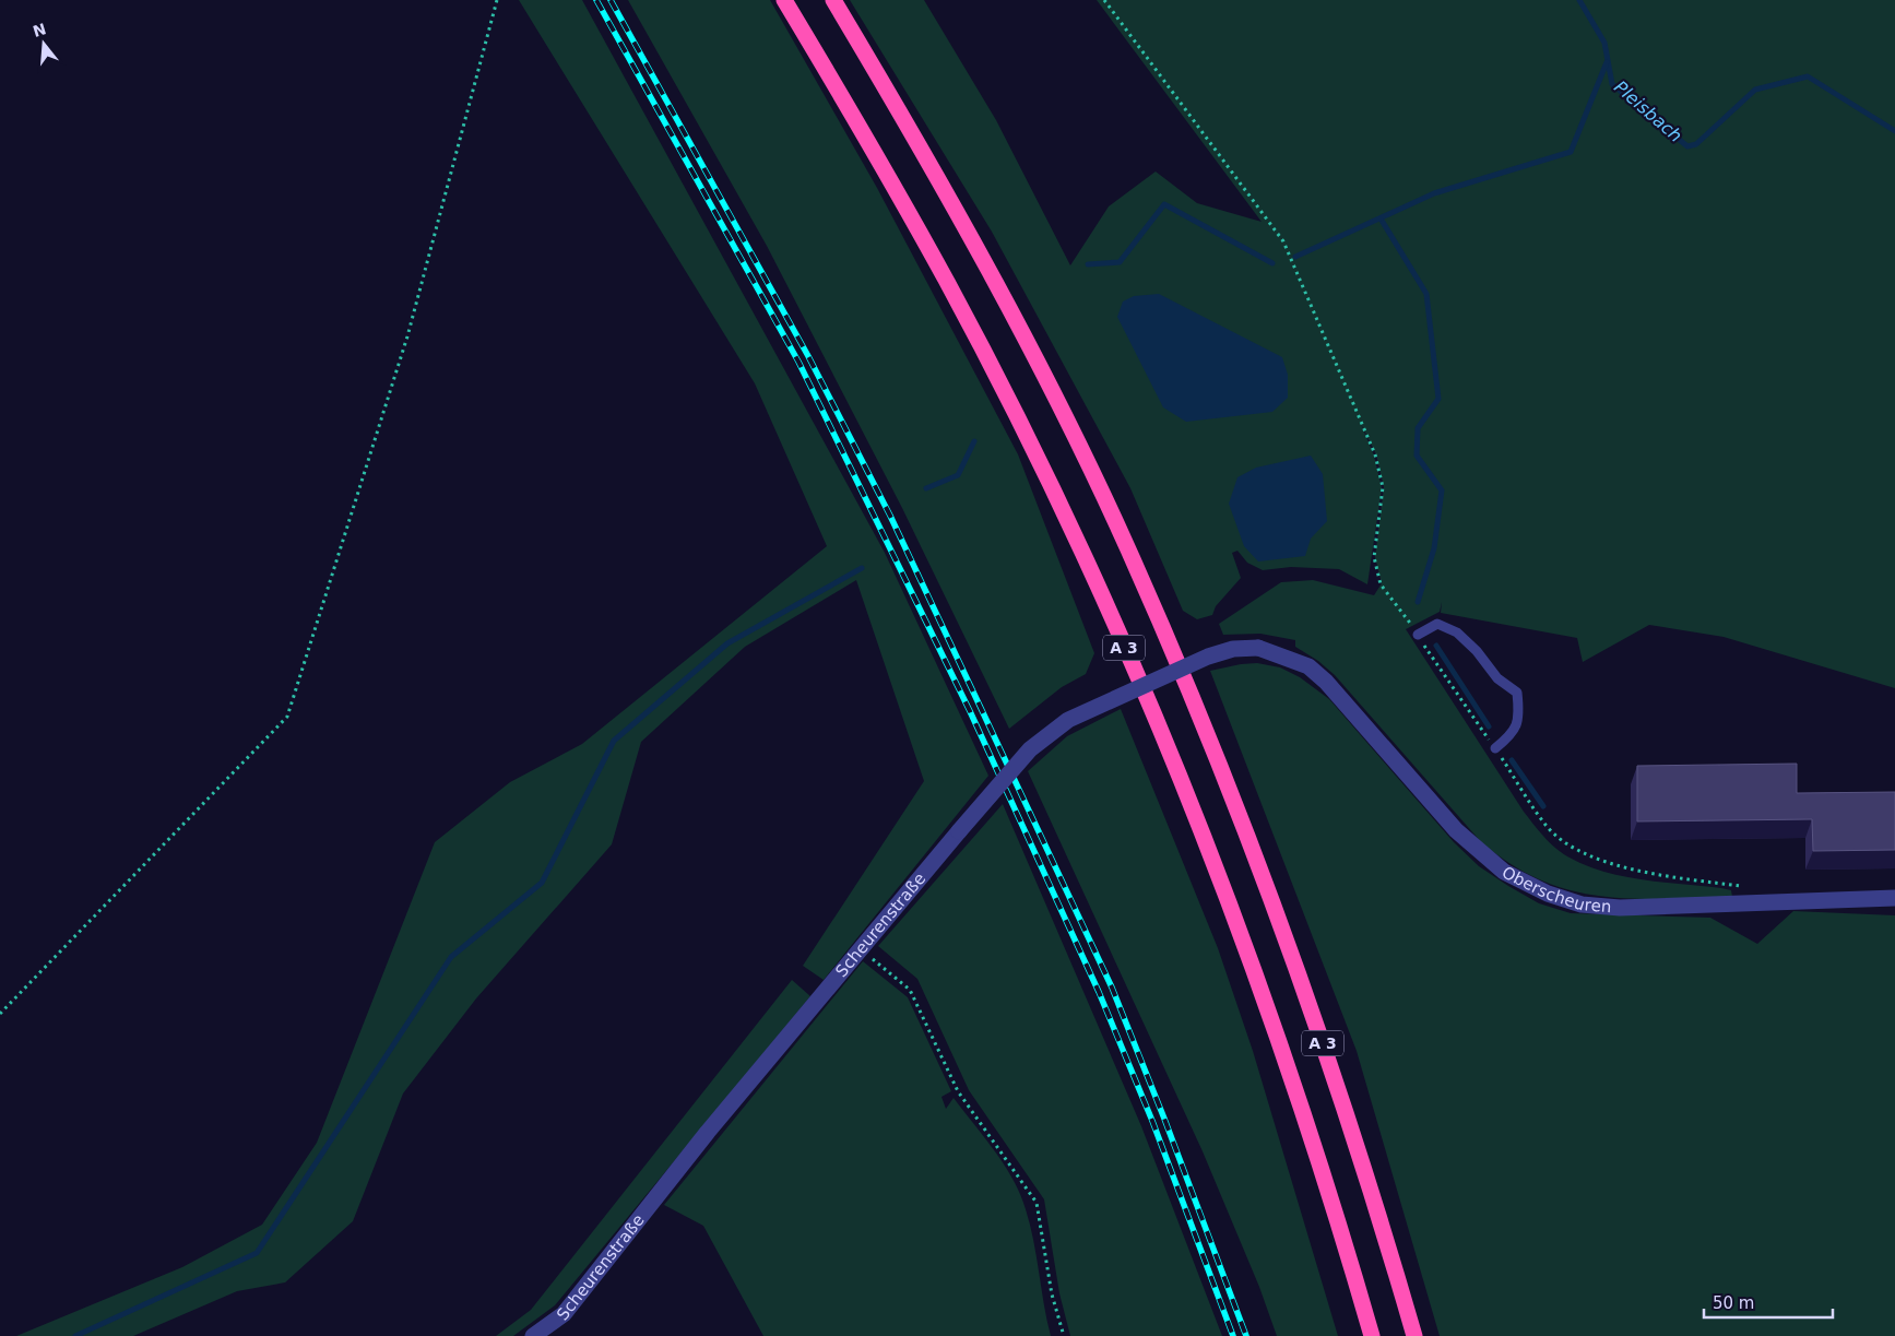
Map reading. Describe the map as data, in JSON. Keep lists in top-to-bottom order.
{
  "streets": {
    "highway": ["A 3"],
    "street": ["Oberscheuren", "Scheurenstraße"]
  },
  "crossings": [
    ["Oberscheuren", "Scheurenstraße"]
  ],
  "water": ["Pleisbach"],
  "scale_bar": "50 m",
  "north": "top"
}
